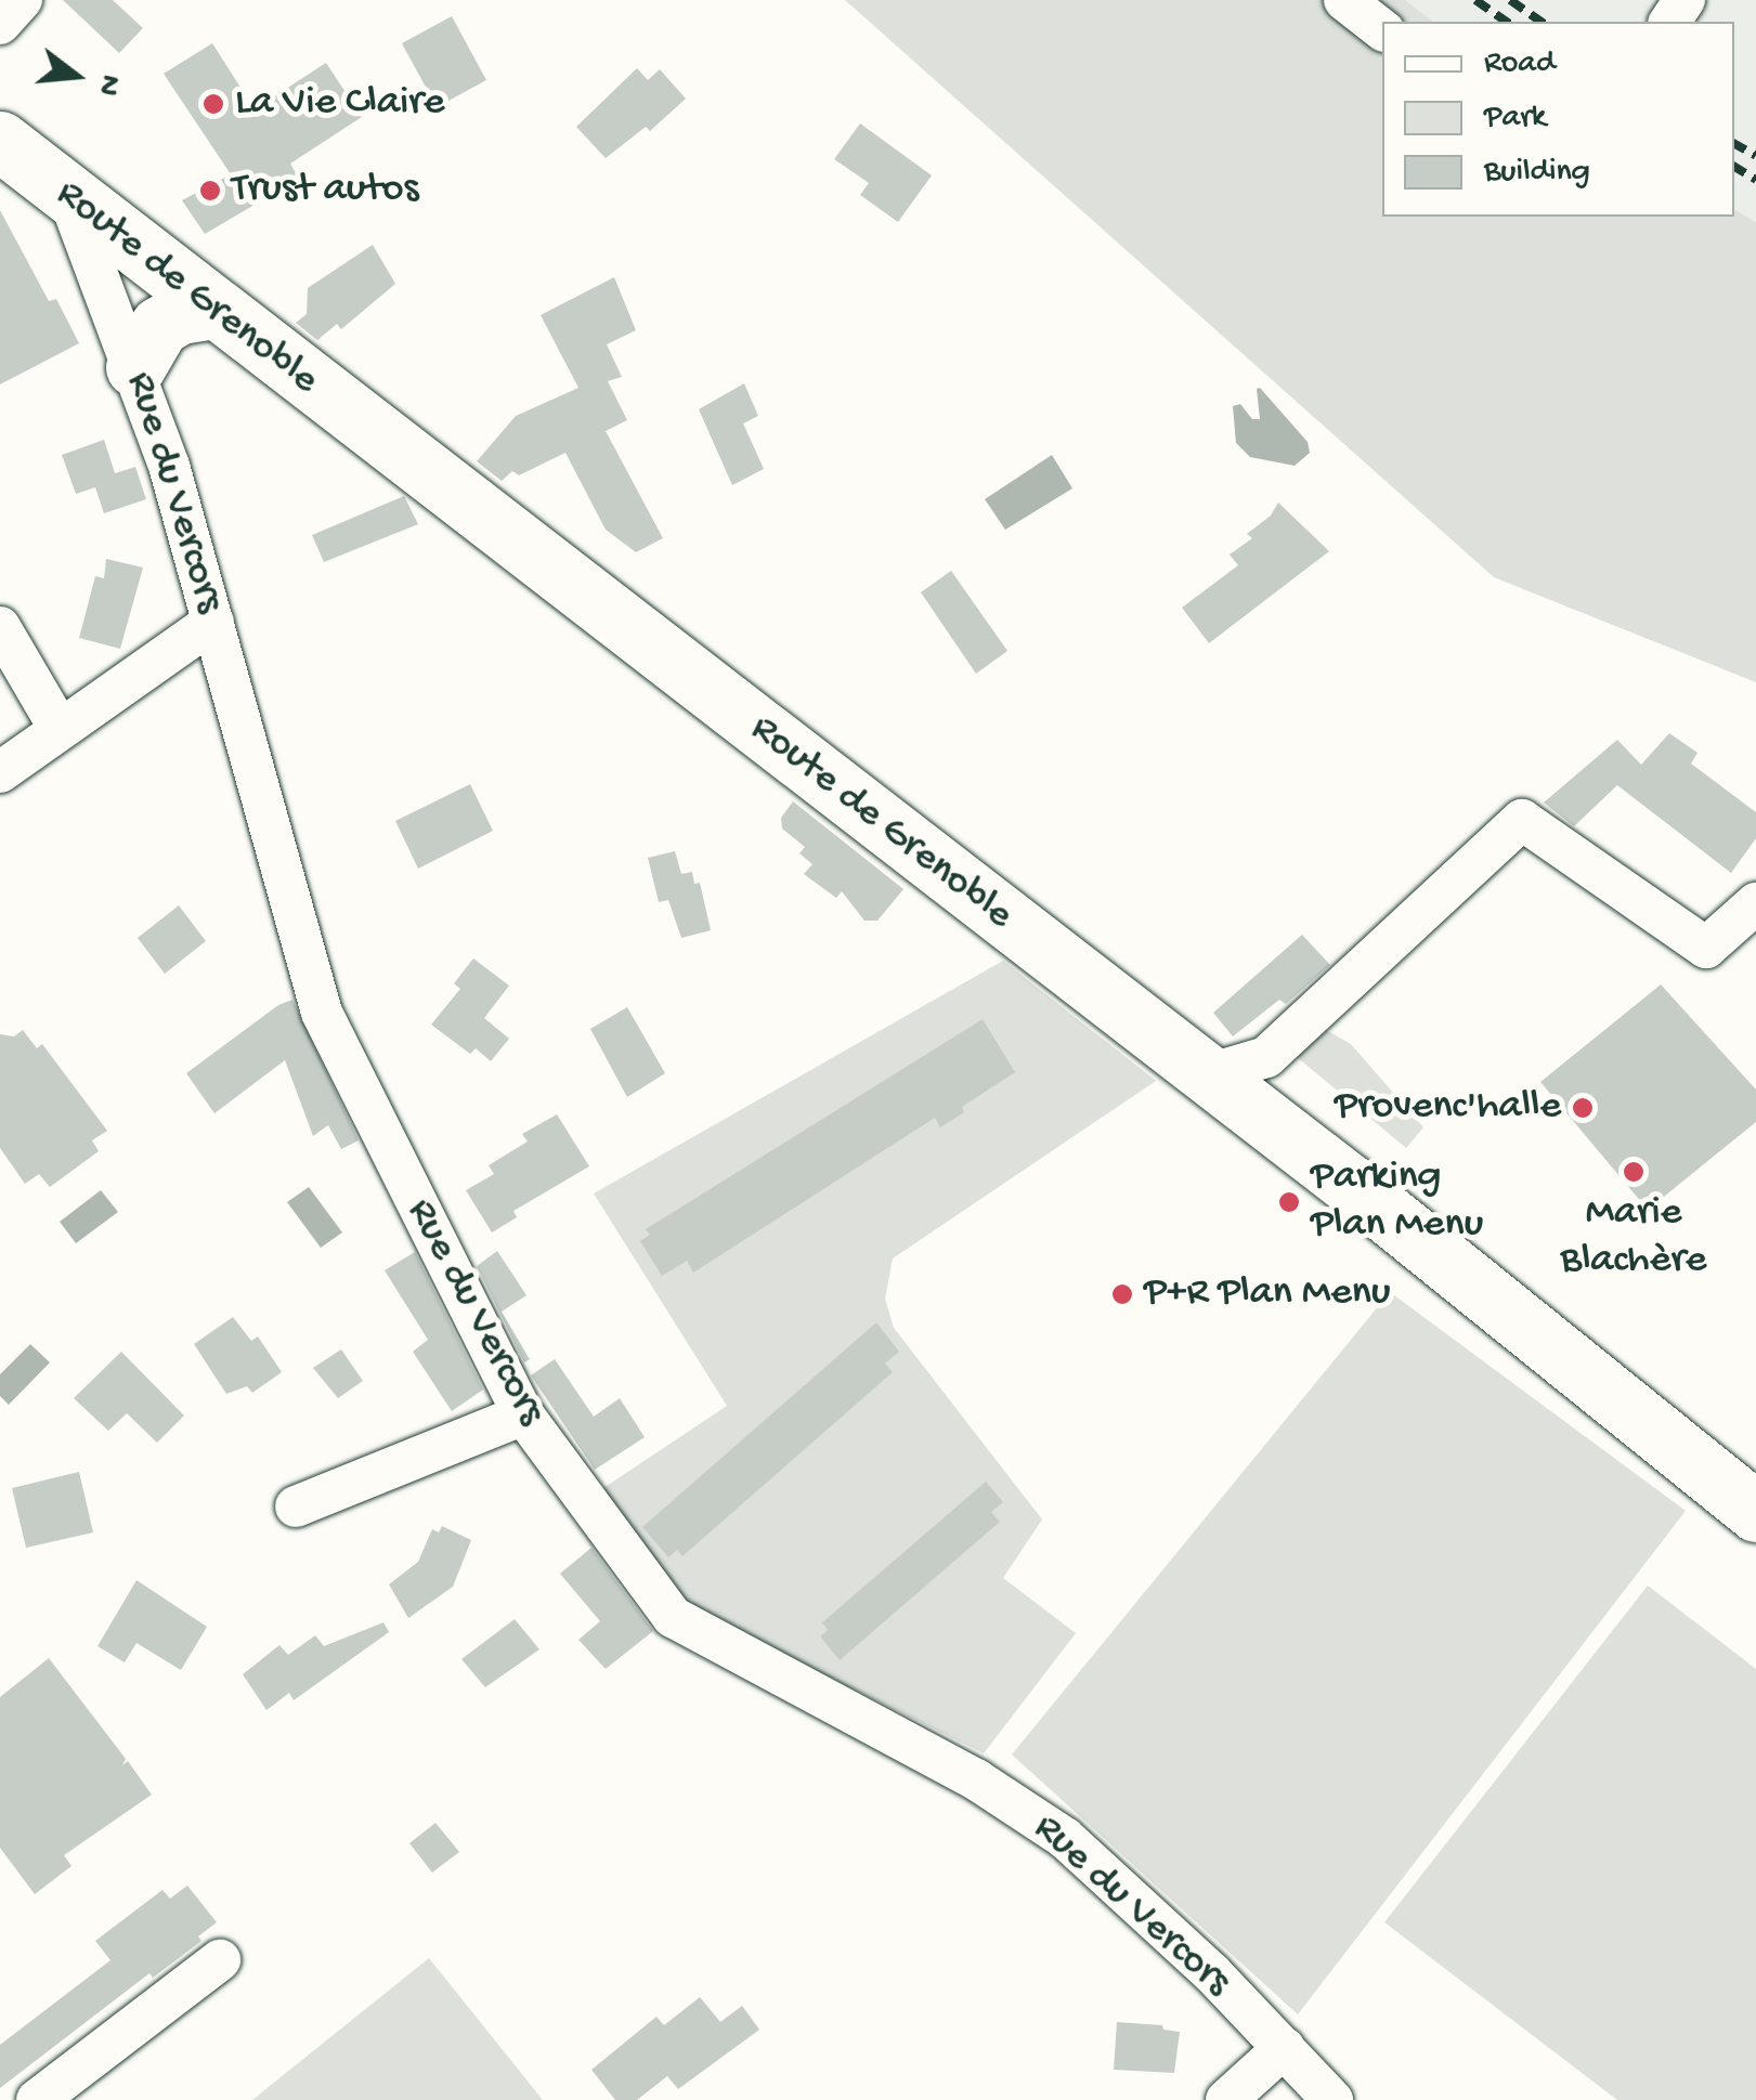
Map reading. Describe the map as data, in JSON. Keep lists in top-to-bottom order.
{
  "streets": {
    "main road": ["Route de Grenoble"],
    "street": ["Rue du Vercors"]
  },
  "crossings": [
    ["Route de Grenoble", "Rue du Vercors"]
  ],
  "places": [
    "La Vie Claire",
    "Trust autos",
    "Provenc'halle",
    "Marie Blachère",
    "Parking Plan Menu",
    "P+R Plan Menu"
  ],
  "legend": ["Road", "Park", "Building"],
  "north": "right"
}
